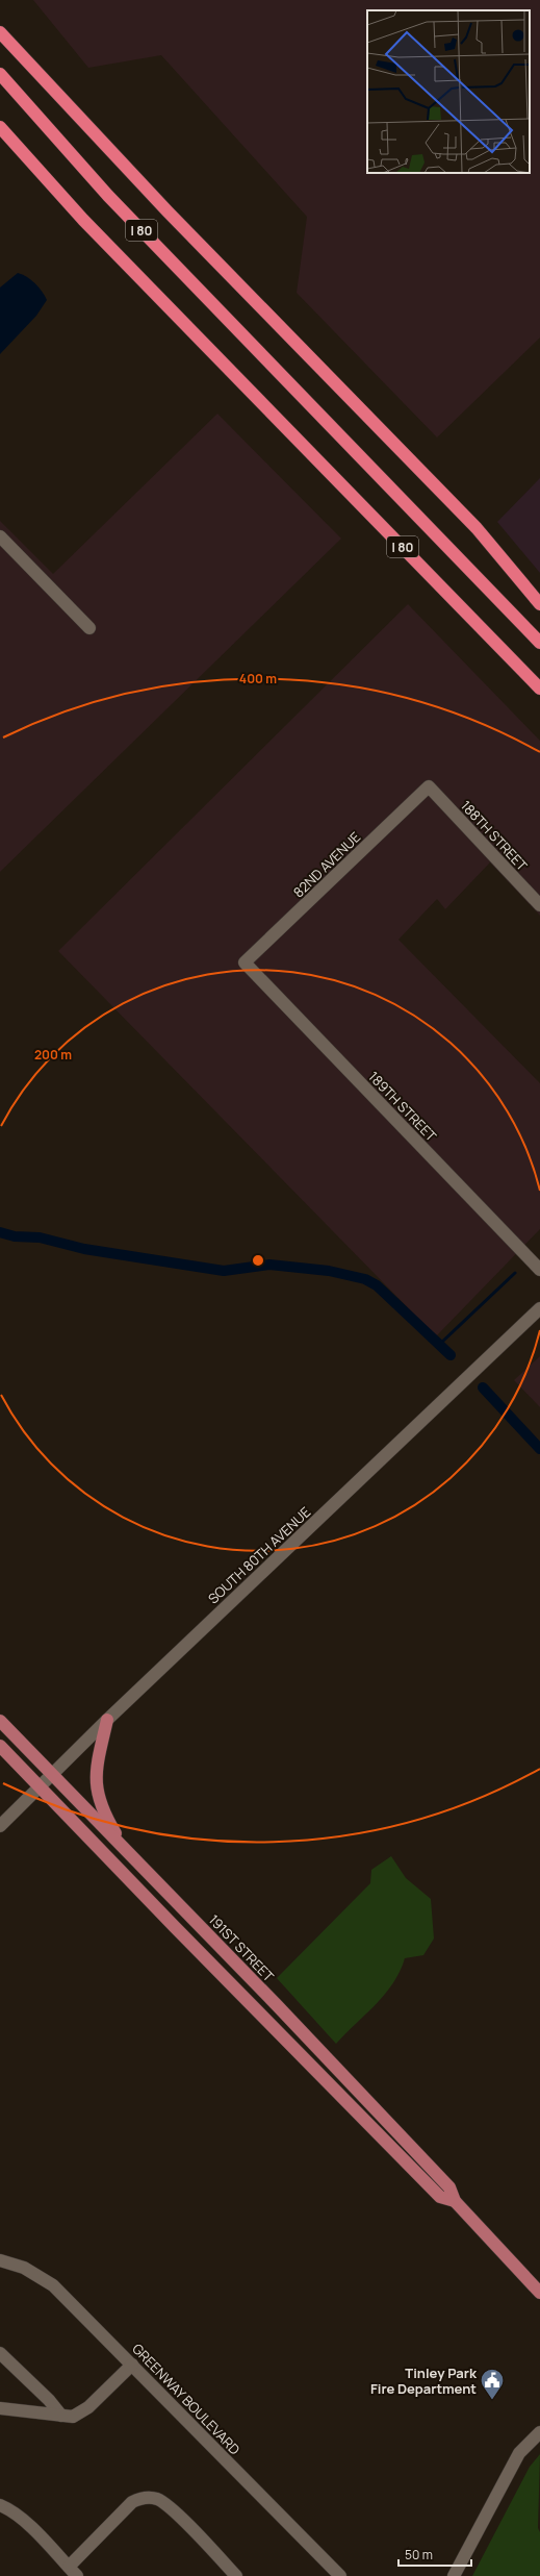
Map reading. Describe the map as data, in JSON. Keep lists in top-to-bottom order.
{
  "streets": {
    "highway": ["I 80"],
    "main road": ["191ST STREET"],
    "street": [
      "188TH STREET",
      "82ND AVENUE",
      "189TH STREET",
      "SOUTH 80TH AVENUE",
      "GREENWAY BOULEVARD"
    ]
  },
  "crossings": [
    ["188TH STREET", "82ND AVENUE"],
    ["82ND AVENUE", "189TH STREET"],
    ["SOUTH 80TH AVENUE", "191ST STREET"]
  ],
  "places": {
    "public building": ["Tinley Park Fire Department"]
  },
  "scale_bar": "50 m",
  "rings": ["400 m", "200 m"]
}
